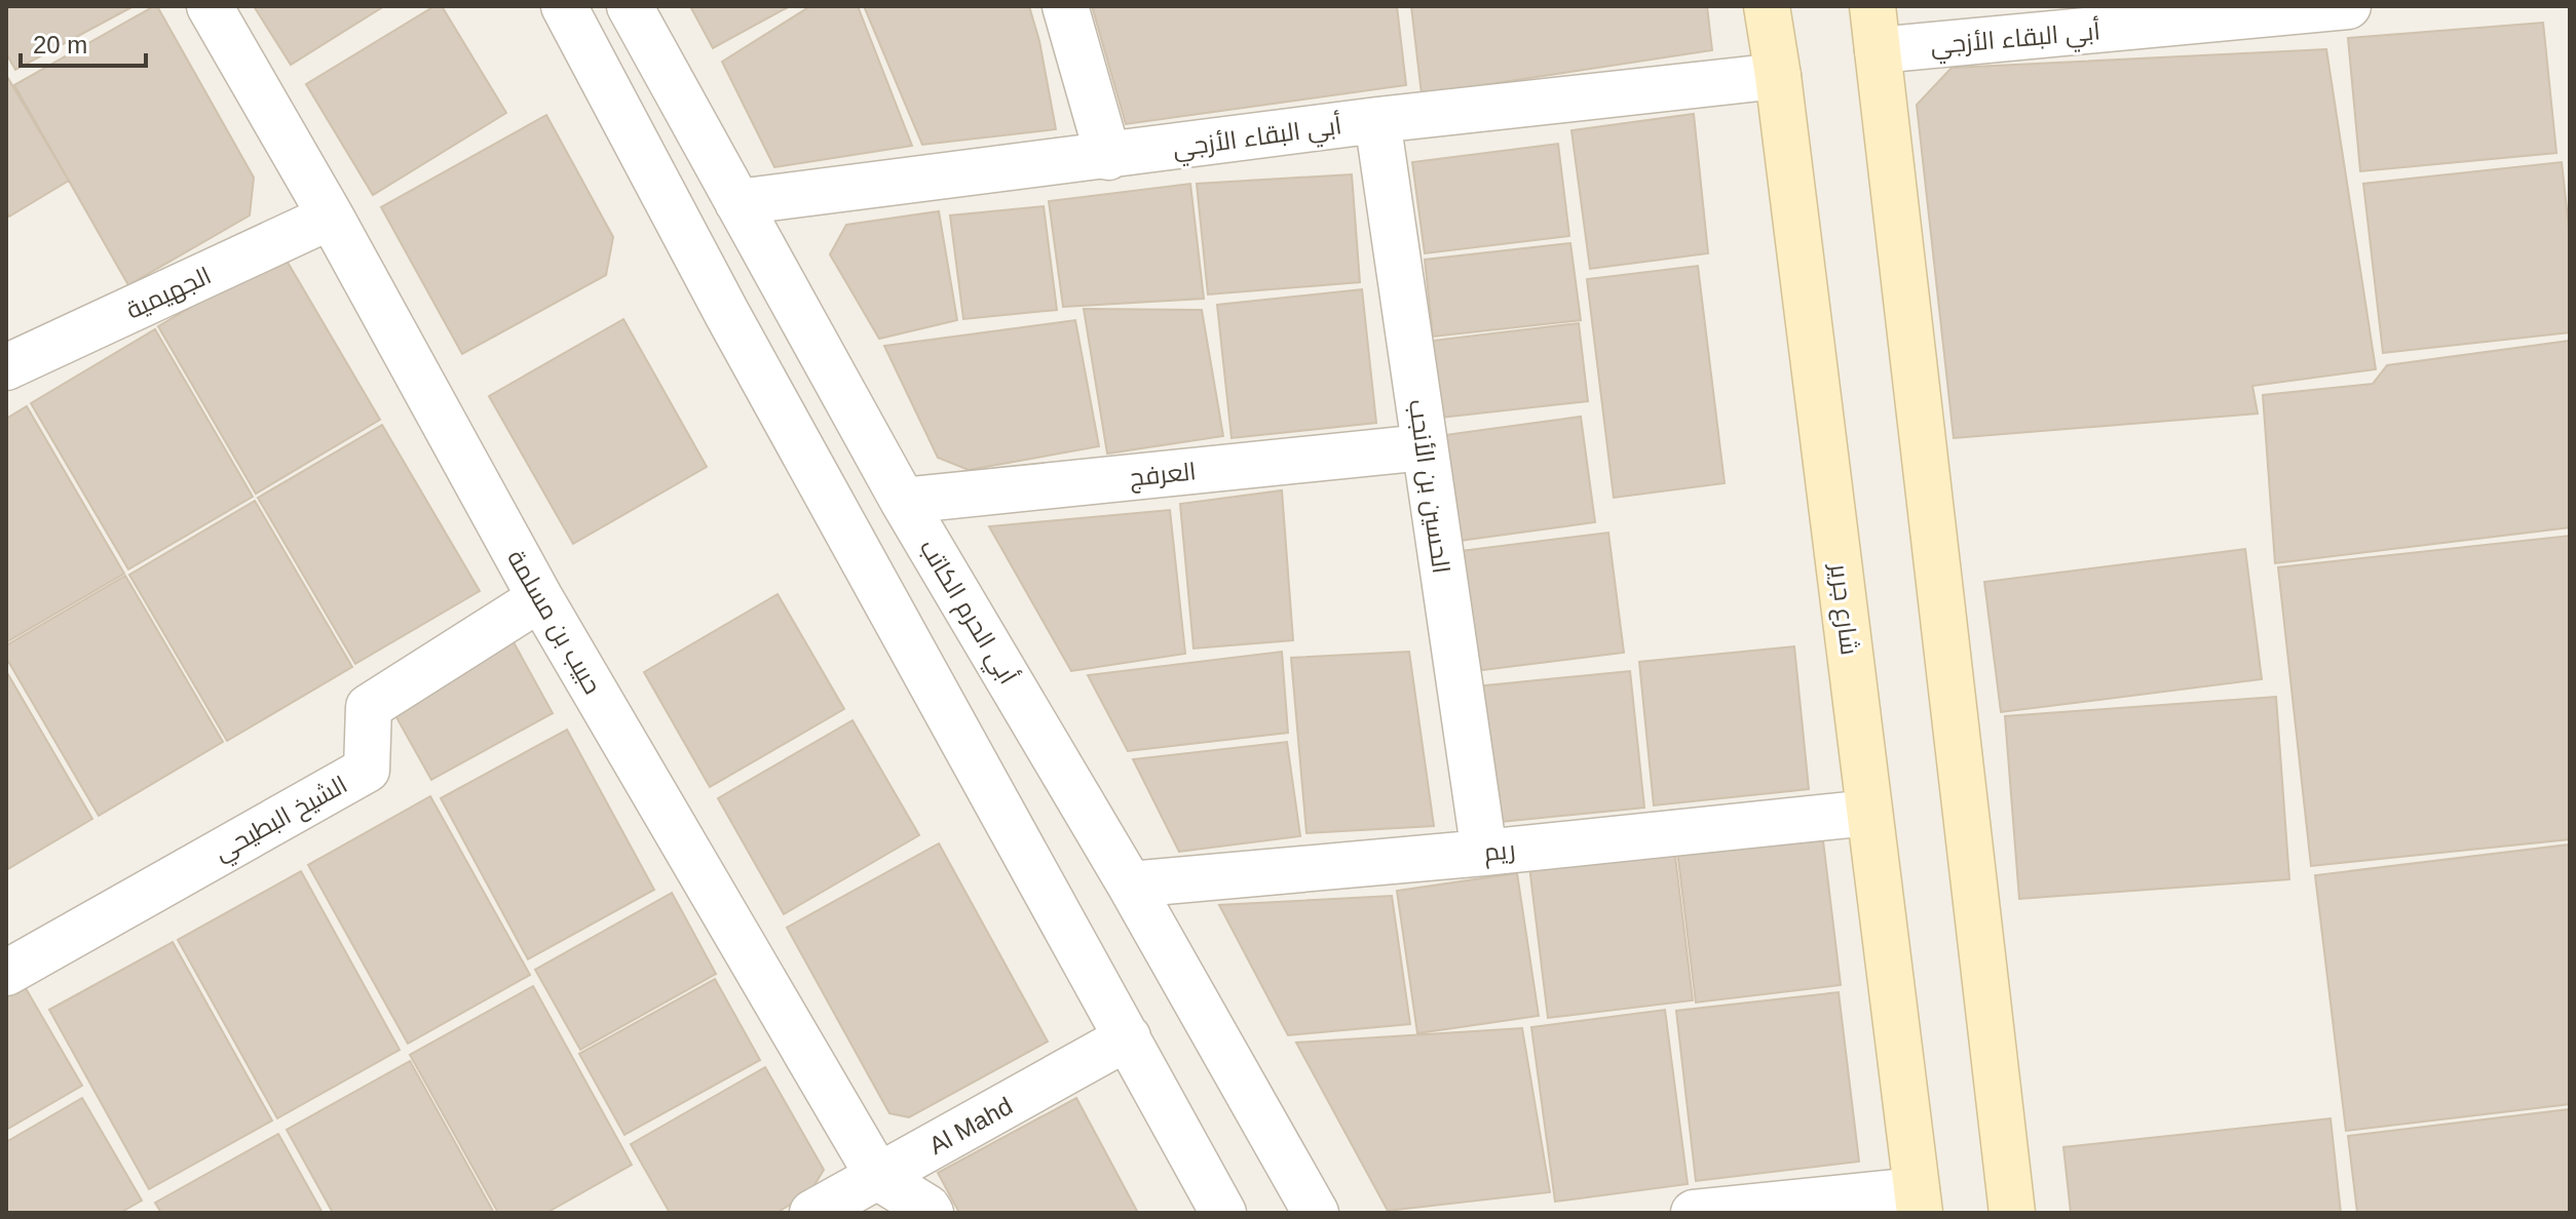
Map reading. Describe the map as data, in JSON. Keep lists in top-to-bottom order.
{
  "streets": {
    "main road": ["شارع جرير"],
    "street": [
      "أبي البقاء الأزجي",
      "الجهيمية",
      "العرفج",
      "الحسين بن الأنجب",
      "أبي الحرم الكاتب",
      "حبيب بن مسلمة",
      "الشيخ البطيحي",
      "ريم",
      "Al Mahd"
    ]
  },
  "crossings": [
    ["أبي البقاء الأزجي", "الحسين بن الأنجب"],
    ["أبي البقاء الأزجي", "شارع جرير"],
    ["أبي البقاء الأزجي", "أبي الحرم الكاتب"],
    ["الجهيمية", "حبيب بن مسلمة"],
    ["العرفج", "الحسين بن الأنجب"],
    ["العرفج", "أبي الحرم الكاتب"],
    ["الحسين بن الأنجب", "ريم"],
    ["شارع جرير", "ريم"],
    ["أبي الحرم الكاتب", "ريم"],
    ["حبيب بن مسلمة", "الشيخ البطيحي"],
    ["حبيب بن مسلمة", "Al Mahd"]
  ],
  "scale_bar": "20 m"
}
